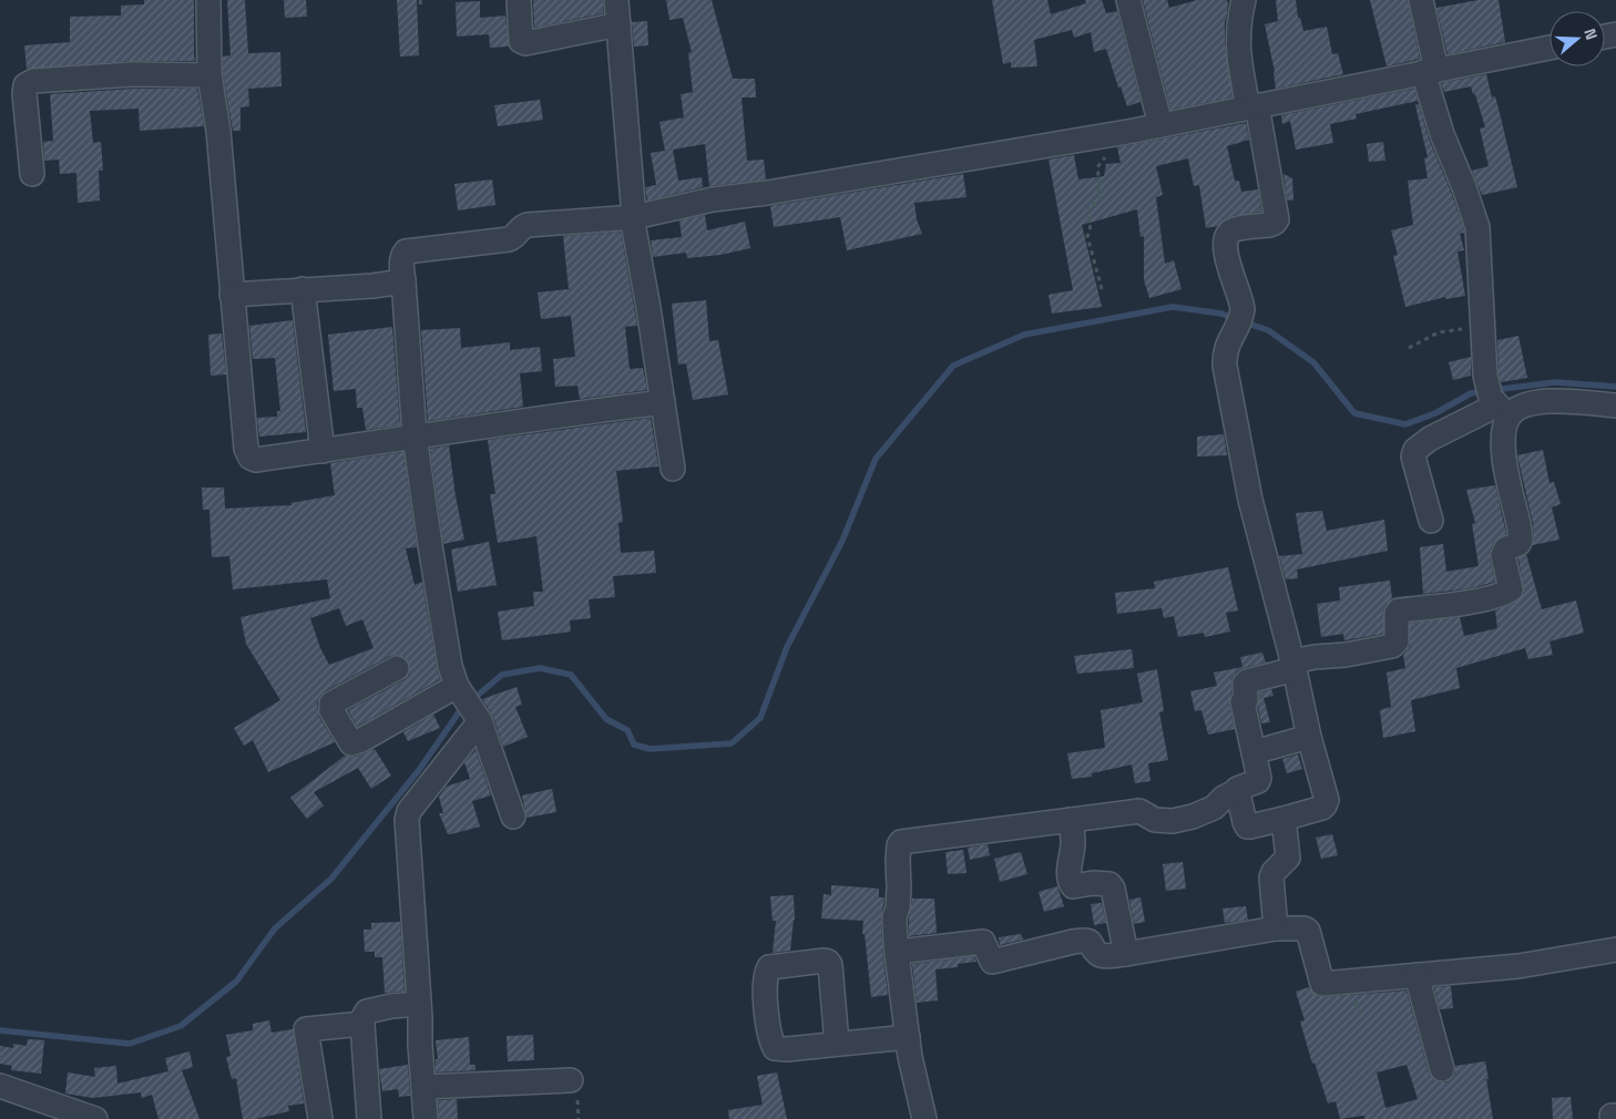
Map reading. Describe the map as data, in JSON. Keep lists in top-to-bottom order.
{
  "north": "right"
}
